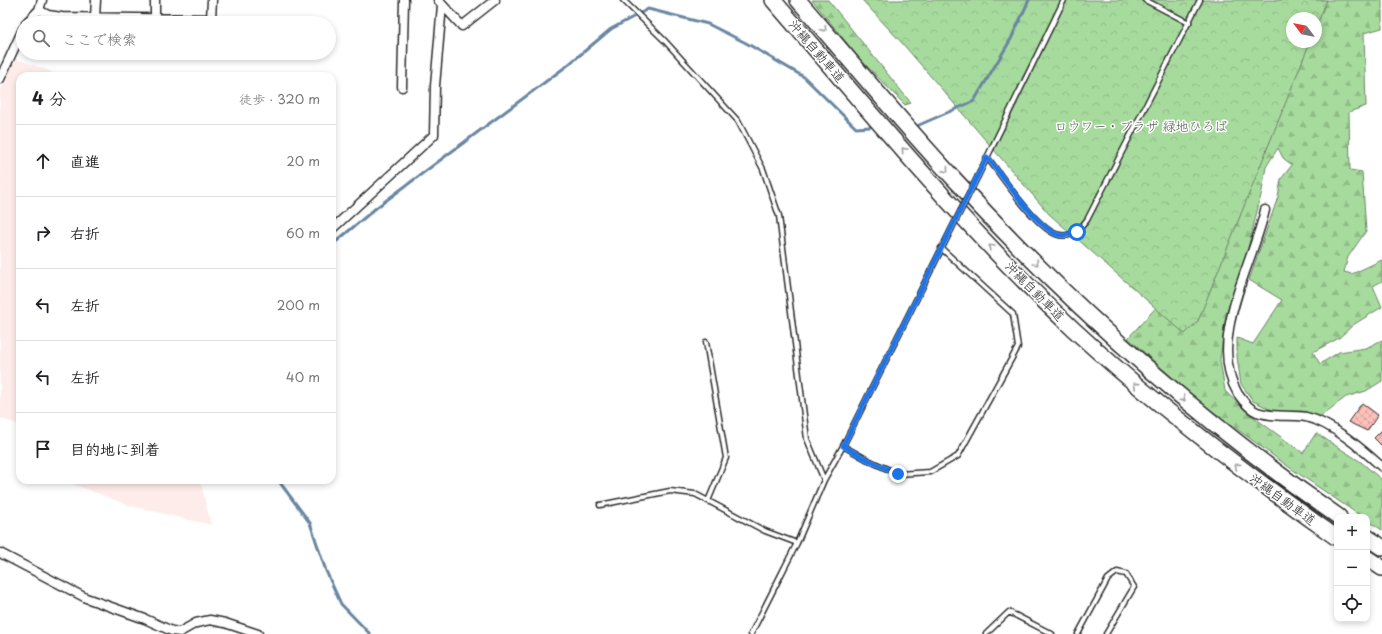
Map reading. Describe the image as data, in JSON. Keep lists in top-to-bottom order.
{
  "streets": {
    "highway": ["沖縄自動車道"]
  },
  "parks": ["ロウワー・プラザ 緑地ひろば"],
  "north": "top left",
  "page": {
    "search": "ここで検索",
    "heading": ["4 分", "徒歩 · 320 m"],
    "list": [
      ["直進", "20 m"],
      ["右折", "60 m"],
      ["左折", "200 m"],
      ["左折", "40 m"],
      "目的地に到着"
    ],
    "map_buttons": ["+", "−"]
  }
}
